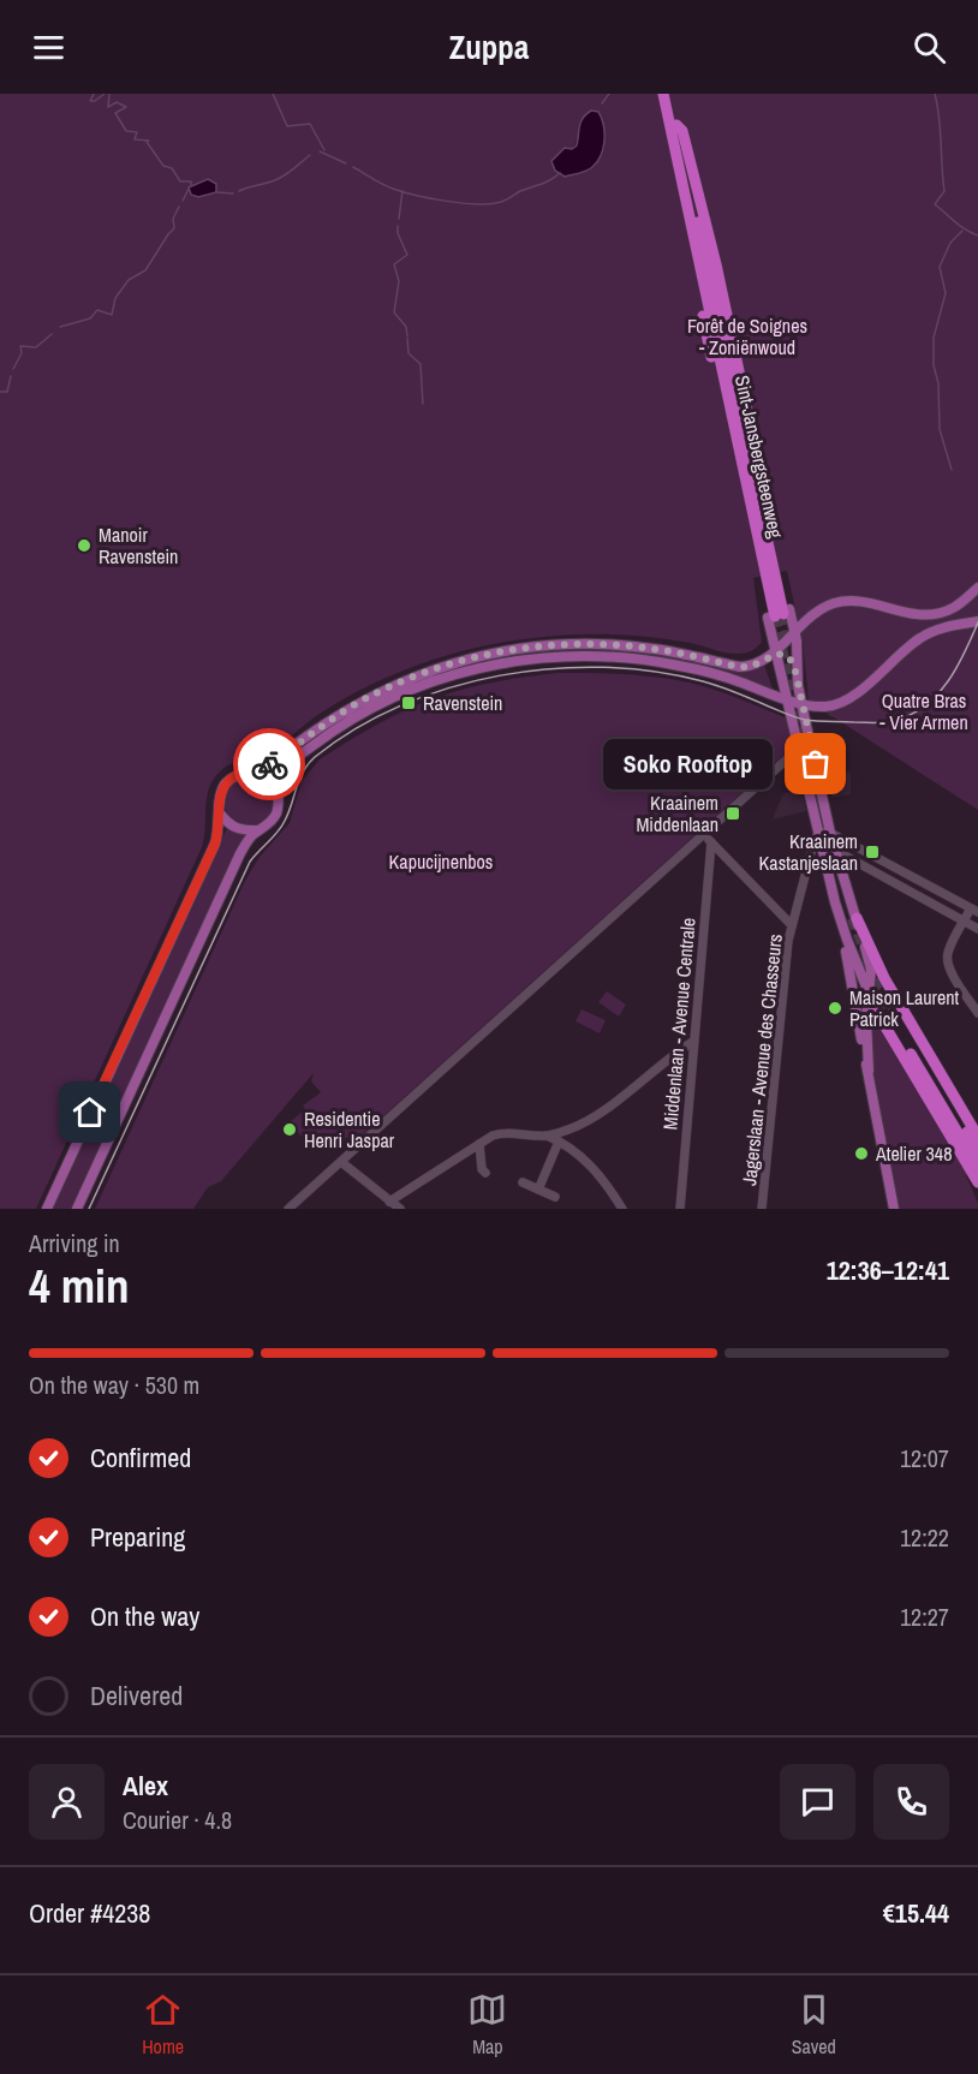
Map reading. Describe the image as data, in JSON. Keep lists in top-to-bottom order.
{
  "streets": {
    "highway": ["Sint-Jansbergsteenweg"],
    "street": ["Middenlaan - Avenue Centrale", "Jagerslaan - Avenue des Chasseurs"]
  },
  "parks": ["Forêt de Soignes - Zoniënwoud", "Quatre Bras - Vier Armen", "Kapucijnenbos"],
  "places": {
    "other": [
      "Manoir Ravenstein",
      "Soko Rooftop",
      "Maison Laurent Patrick",
      "Residentie Henri Jaspar",
      "Atelier 348"
    ],
    "transit": ["Ravenstein", "Kraainem Middenlaan", "Kraainem Kastanjeslaan"]
  },
  "page": {
    "header": "Zuppa",
    "bubble": "Soko Rooftop",
    "heading": ["4 min", "Arriving in", "12:36–12:41"],
    "panel": [
      "Alex",
      "Courier · 4.8",
      "Order #4238",
      "€15.44"
    ],
    "bar": "On the way · 530 m",
    "list": [
      ["Confirmed", "12:07"],
      ["Preparing", "12:22"],
      ["On the way", "12:27"],
      "Delivered"
    ],
    "tabs": ["Home", "Map", "Saved"]
  }
}
